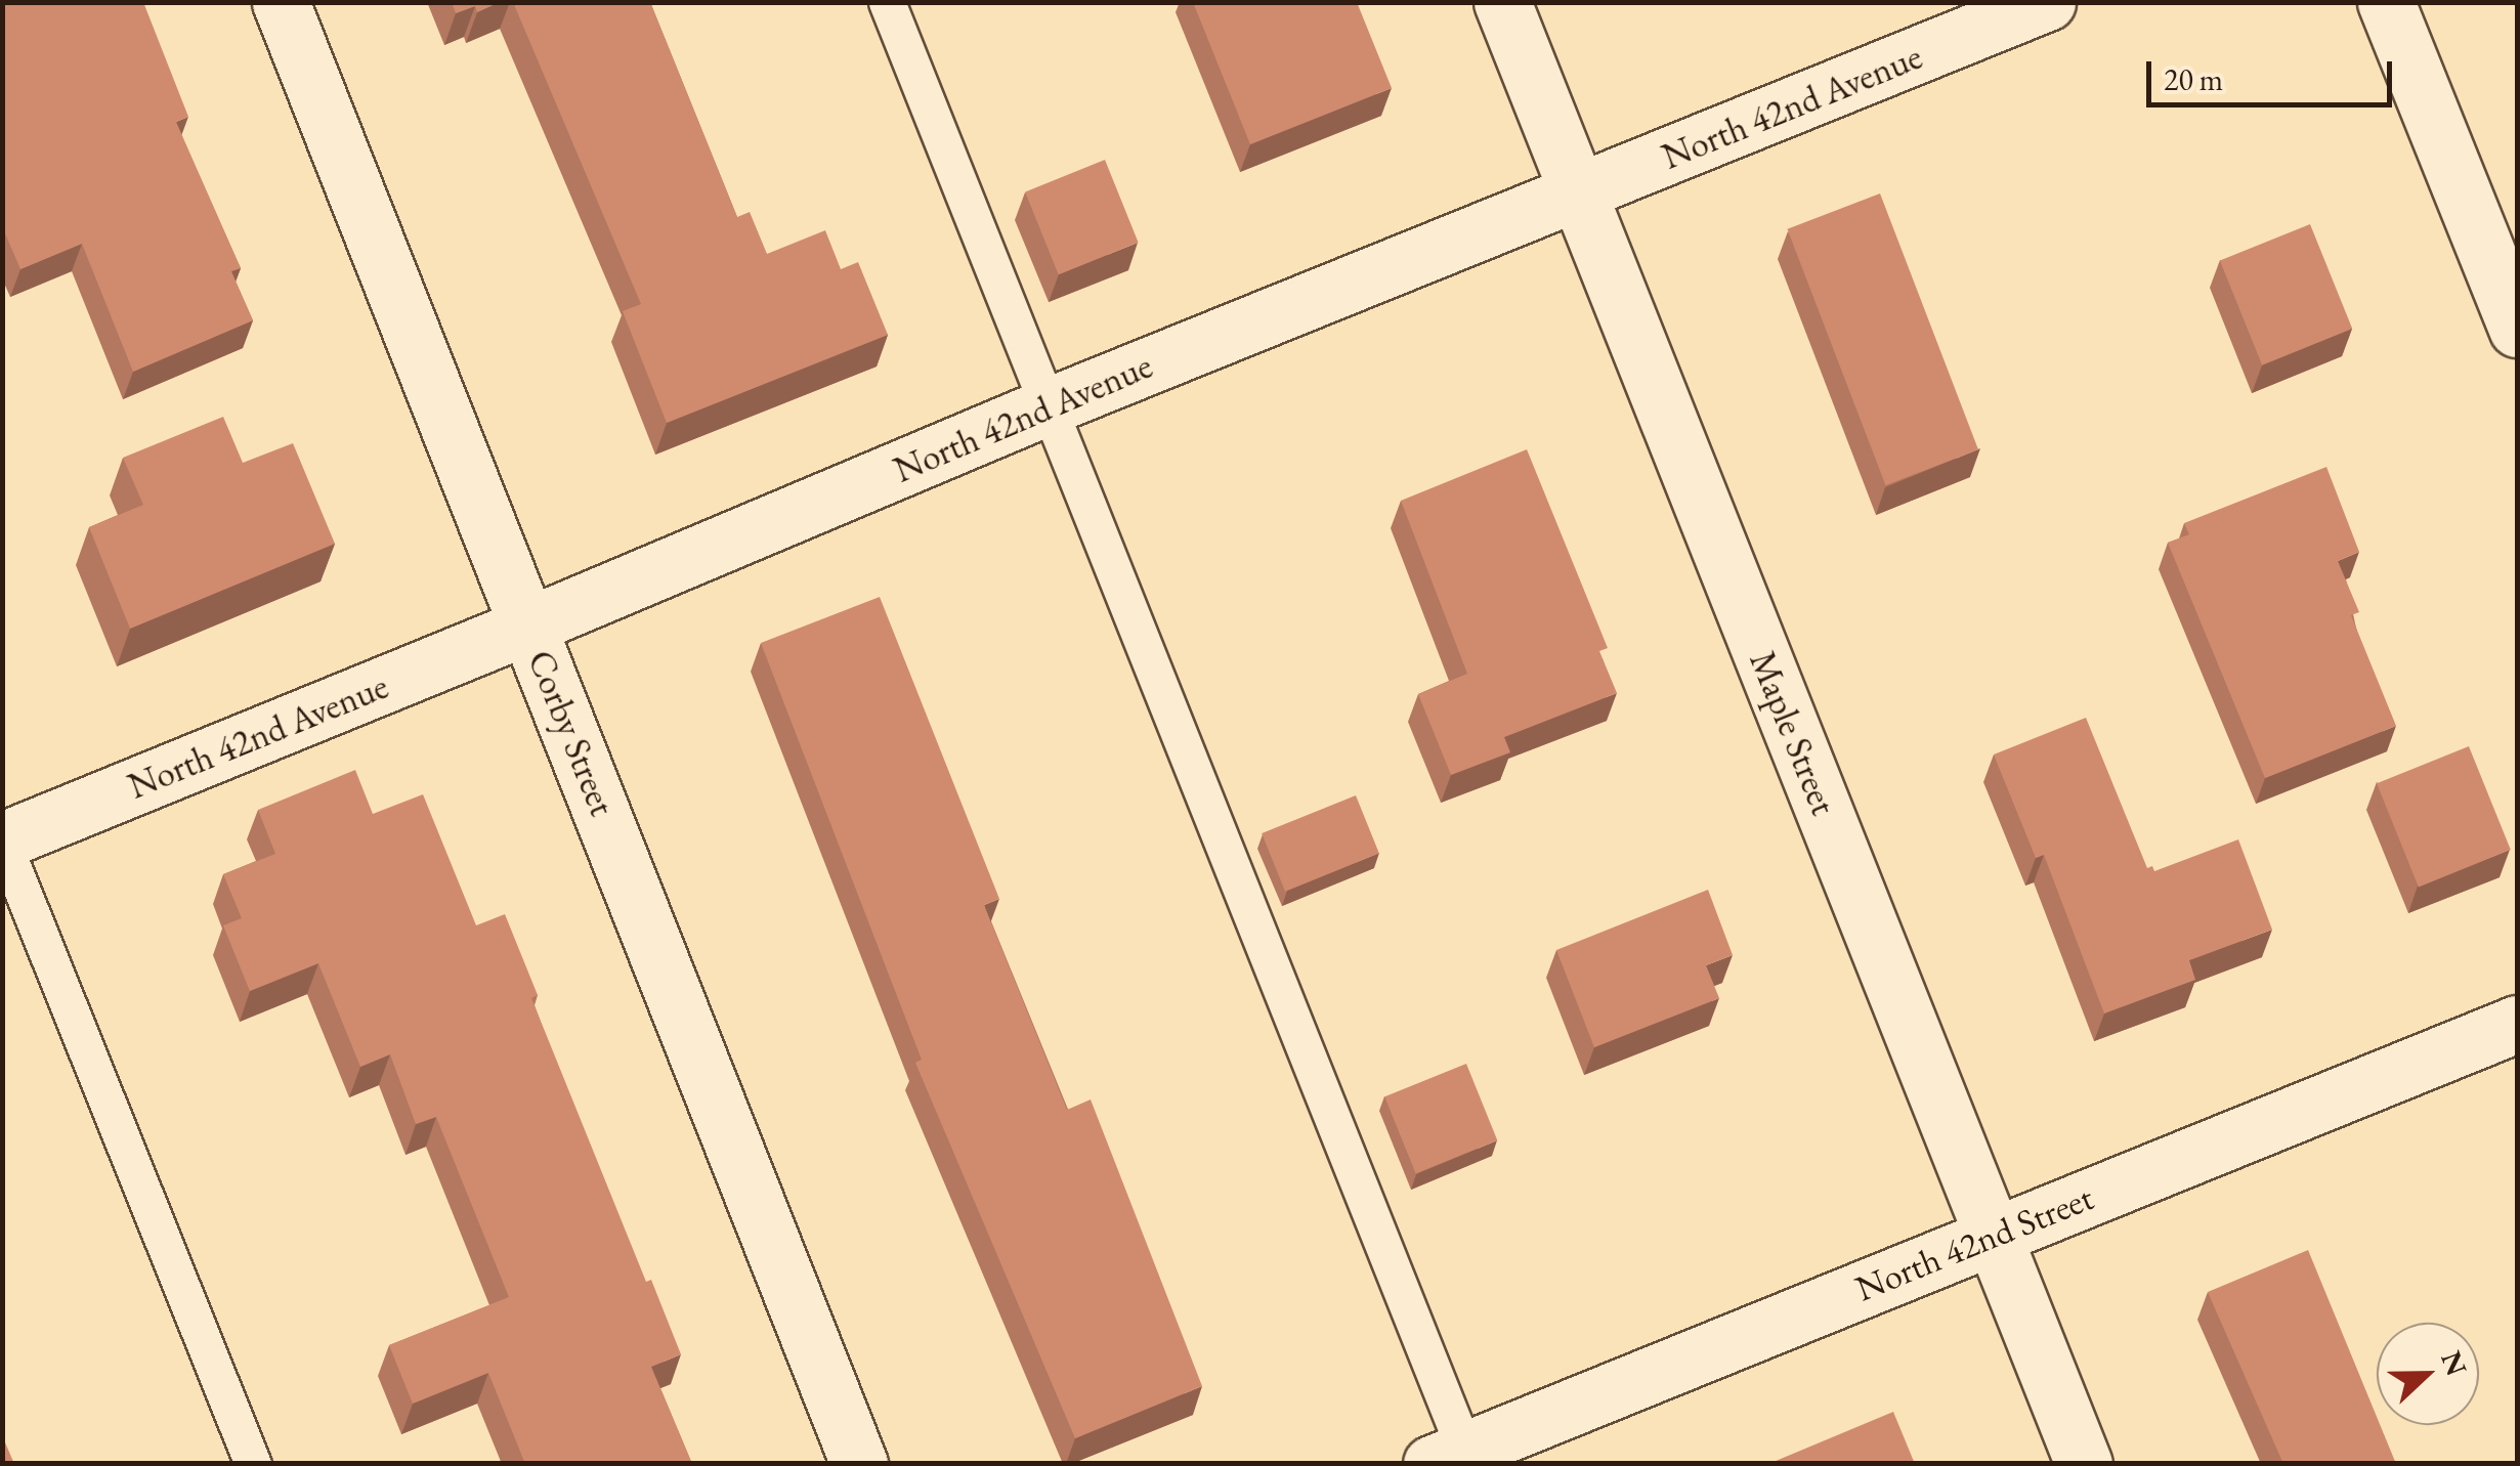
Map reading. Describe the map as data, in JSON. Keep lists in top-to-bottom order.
{
  "streets": {
    "street": [
      "North 42nd Avenue",
      "Corby Street",
      "Maple Street",
      "North 42nd Street"
    ]
  },
  "crossings": [
    ["North 42nd Avenue", "Corby Street"],
    ["North 42nd Avenue", "Maple Street"],
    ["Maple Street", "North 42nd Street"]
  ],
  "scale_bar": "20 m",
  "north": "right"
}
